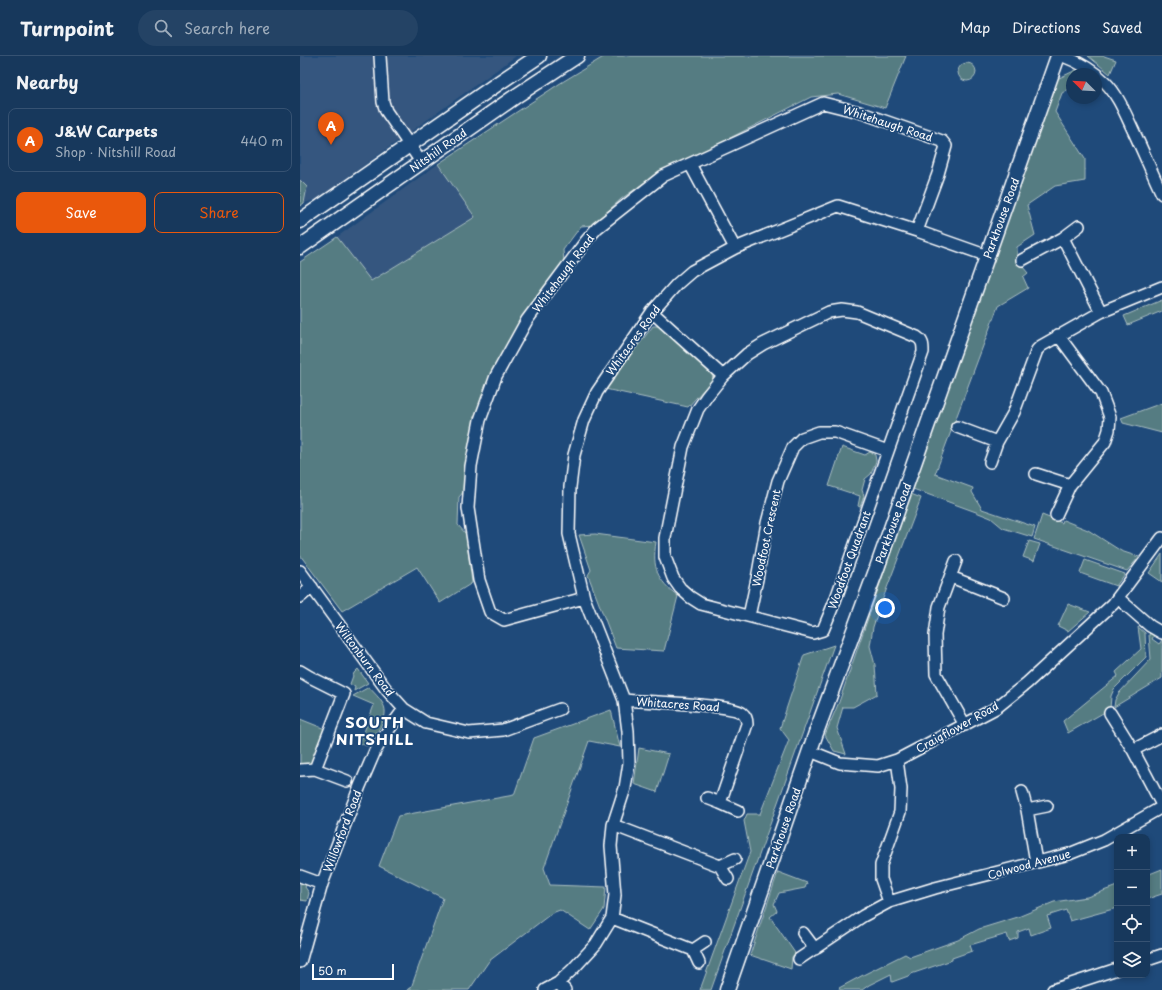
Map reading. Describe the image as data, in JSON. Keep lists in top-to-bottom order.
{
  "streets": {
    "main road": ["Nitshill Road", "Parkhouse Road"],
    "street": [
      "Whitehaugh Road",
      "Whitacres Road",
      "Woodfoot Crescent",
      "Woodfoot Quadrant",
      "Wiltonburn Road",
      "Craigflower Road",
      "Willowford Road",
      "Colwood Avenue"
    ]
  },
  "crossings": [
    ["Whitehaugh Road", "Whitacres Road"],
    ["Parkhouse Road", "Whitacres Road"],
    ["Parkhouse Road", "Craigflower Road"],
    ["Woodfoot Crescent", "Woodfoot Quadrant"],
    ["Wiltonburn Road", "Willowford Road"]
  ],
  "districts": ["SOUTH NITSHILL"],
  "scale_bar": "50 m",
  "north": "top left",
  "page": {
    "header": "Turnpoint",
    "search": "Search here",
    "nav": ["Map", "Directions", "Saved"],
    "heading": "Nearby",
    "list": [
      {
        "mark": "A",
        "name": "J&W Carpets",
        "note": "Shop · Nitshill Road",
        "value": "440 m"
      }
    ],
    "pins": "A",
    "buttons": ["Save", "Share"],
    "map_buttons": ["+", "−"],
    "scale": "50 m"
  }
}
